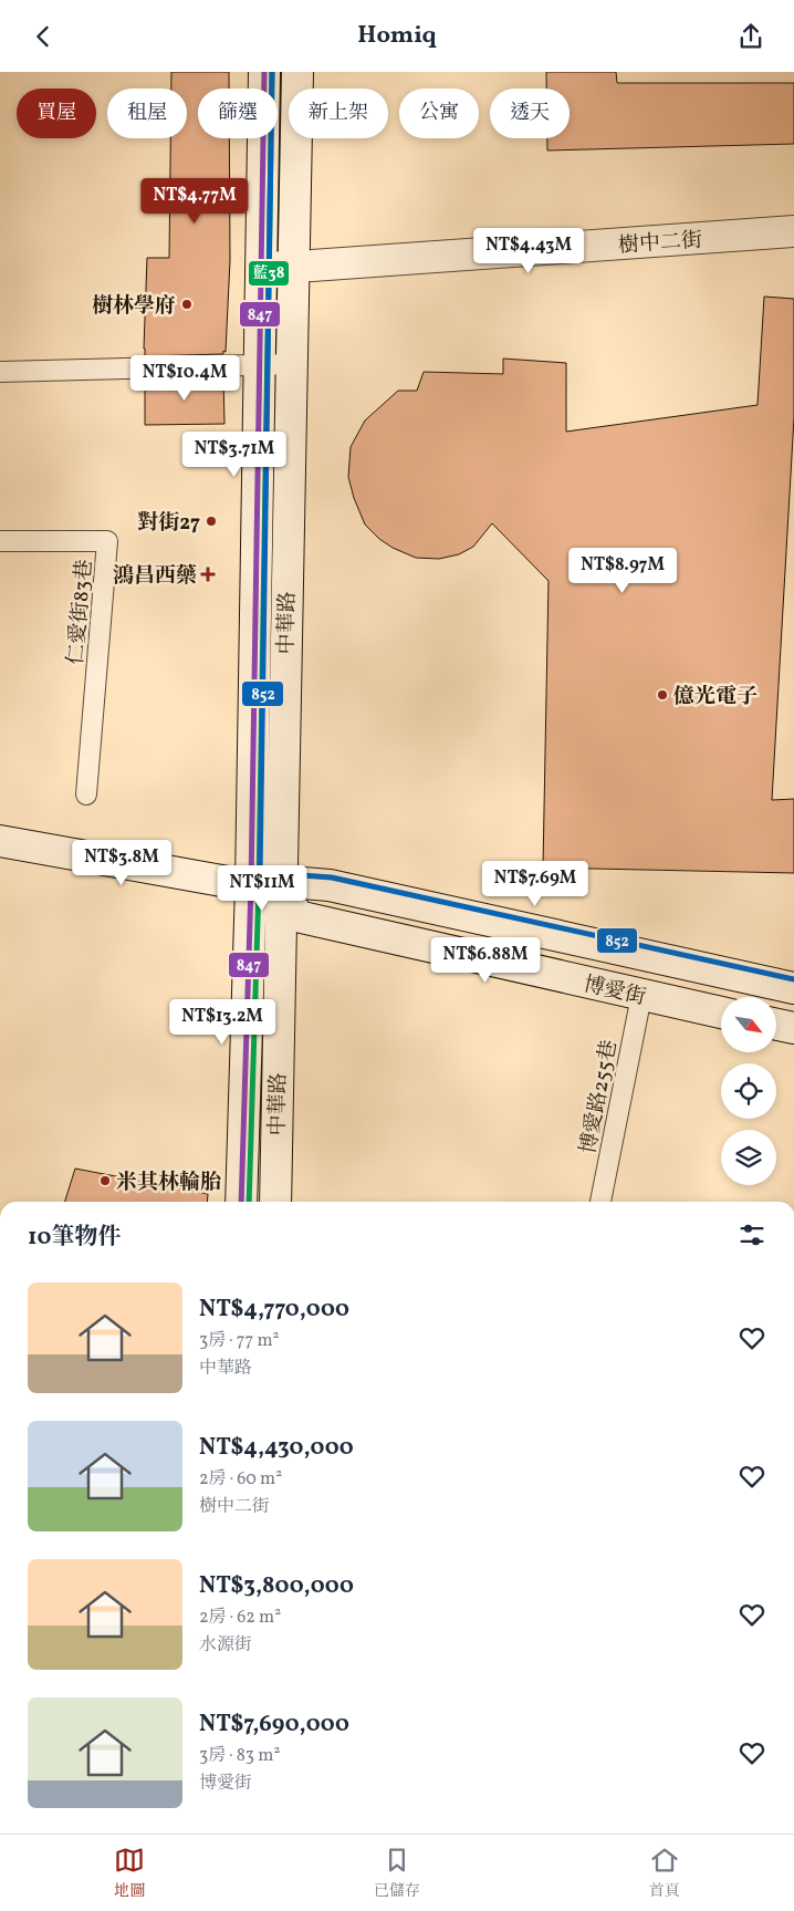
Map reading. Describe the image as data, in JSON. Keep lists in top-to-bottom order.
{
  "streets": {
    "street": ["樹中二街", "中華路", "博愛街"],
    "lane": ["仁愛街83巷", "博愛路255巷"]
  },
  "crossings": [
    ["樹中二街", "中華路"],
    ["中華路", "博愛街"],
    ["博愛街", "博愛路255巷"]
  ],
  "places": {
    "other": [
      "樹林學府",
      "對街27",
      "億光電子",
      "米其林輪胎"
    ],
    "health": ["鴻昌西藥"]
  },
  "lines": ["transit line 847", "transit line 藍38", "transit line 852"],
  "north": "bottom right",
  "page": {
    "header": "Homiq",
    "chip": [
      "買屋",
      "租屋",
      "篩選",
      "新上架",
      "公寓",
      "透天"
    ],
    "price": [
      "NT$4.77M",
      "NT$4.43M",
      "NT$10.4M",
      "NT$3.71M",
      "NT$8.97M",
      "NT$3.8M",
      "NT$7.69M",
      "NT$11M",
      "NT$6.88M",
      "NT$13.2M"
    ],
    "heading": "10筆物件",
    "list": [
      {
        "name": "NT$4,770,000",
        "note": "3房 · 77 m² · 中華路"
      },
      {
        "name": "NT$4,430,000",
        "note": "2房 · 60 m² · 樹中二街"
      },
      {
        "name": "NT$3,800,000",
        "note": "2房 · 62 m² · 水源街"
      },
      {
        "name": "NT$7,690,000",
        "note": "3房 · 83 m² · 博愛街"
      }
    ],
    "tabs": ["地圖", "已儲存", "首頁"]
  }
}
